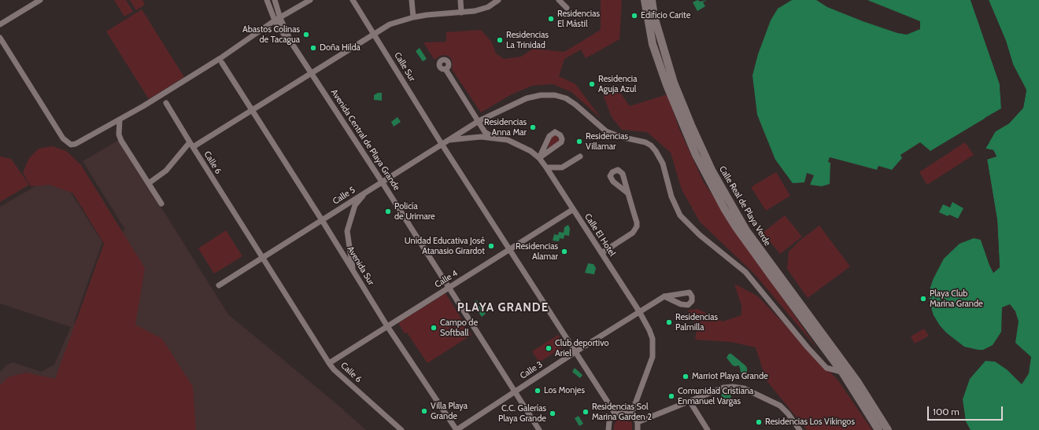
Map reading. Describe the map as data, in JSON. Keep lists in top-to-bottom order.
{
  "streets": {
    "street": [
      "Calle Sur",
      "Avenida Central de Playa Grande",
      "Calle 6",
      "Calle 5",
      "Calle Real de Playa Verde",
      "Calle El Hotel",
      "Avenida Sur",
      "Calle 4",
      "Calle 3"
    ]
  },
  "crossings": [
    ["Calle Sur", "Calle 6"],
    ["Calle Sur", "Calle 5"],
    ["Calle Sur", "Calle El Hotel"],
    ["Calle Sur", "Calle 4"],
    ["Calle Sur", "Calle 3"],
    ["Avenida Central de Playa Grande", "Calle 6"],
    ["Avenida Central de Playa Grande", "Calle 5"],
    ["Avenida Central de Playa Grande", "Calle 4"],
    ["Avenida Central de Playa Grande", "Calle 3"],
    ["Calle 6", "Calle 5"],
    ["Calle 6", "Avenida Sur"],
    ["Calle 6", "Calle 4"],
    ["Calle 5", "Calle Real de Playa Verde"],
    ["Calle 5", "Calle El Hotel"],
    ["Calle 5", "Avenida Sur"],
    ["Calle El Hotel", "Calle 4"],
    ["Calle El Hotel", "Calle 3"],
    ["Avenida Sur", "Calle 4"],
    ["Avenida Sur", "Calle 3"]
  ],
  "districts": ["PLAYA GRANDE"],
  "places": [
    "Edificio Carite",
    "Residencias El Mástil",
    "Abastos Colinas de Tacagua",
    "Residencias La Trinidad",
    "Doña Hilda",
    "Residencia Aguja Azul",
    "Residencias Anna Mar",
    "Residencias Villamar",
    "Policía de Urimare",
    "Unidad Educativa José Atanasio Girardot",
    "Residencias Alamar",
    "Playa Club Marina Grande",
    "Residencias Palmilla",
    "Campo de Softball",
    "Club deportivo Ariel",
    "Marriot Playa Grande",
    "Los Monjes",
    "Comunidad Cristiana Enmanuel Vargas",
    "Villa Playa Grande",
    "Residencias Sol Marina Garden 2",
    "C.C. Galerías Playa Grande",
    "Residencias Los Vikingos"
  ],
  "scale_bar": "100 m"
}
